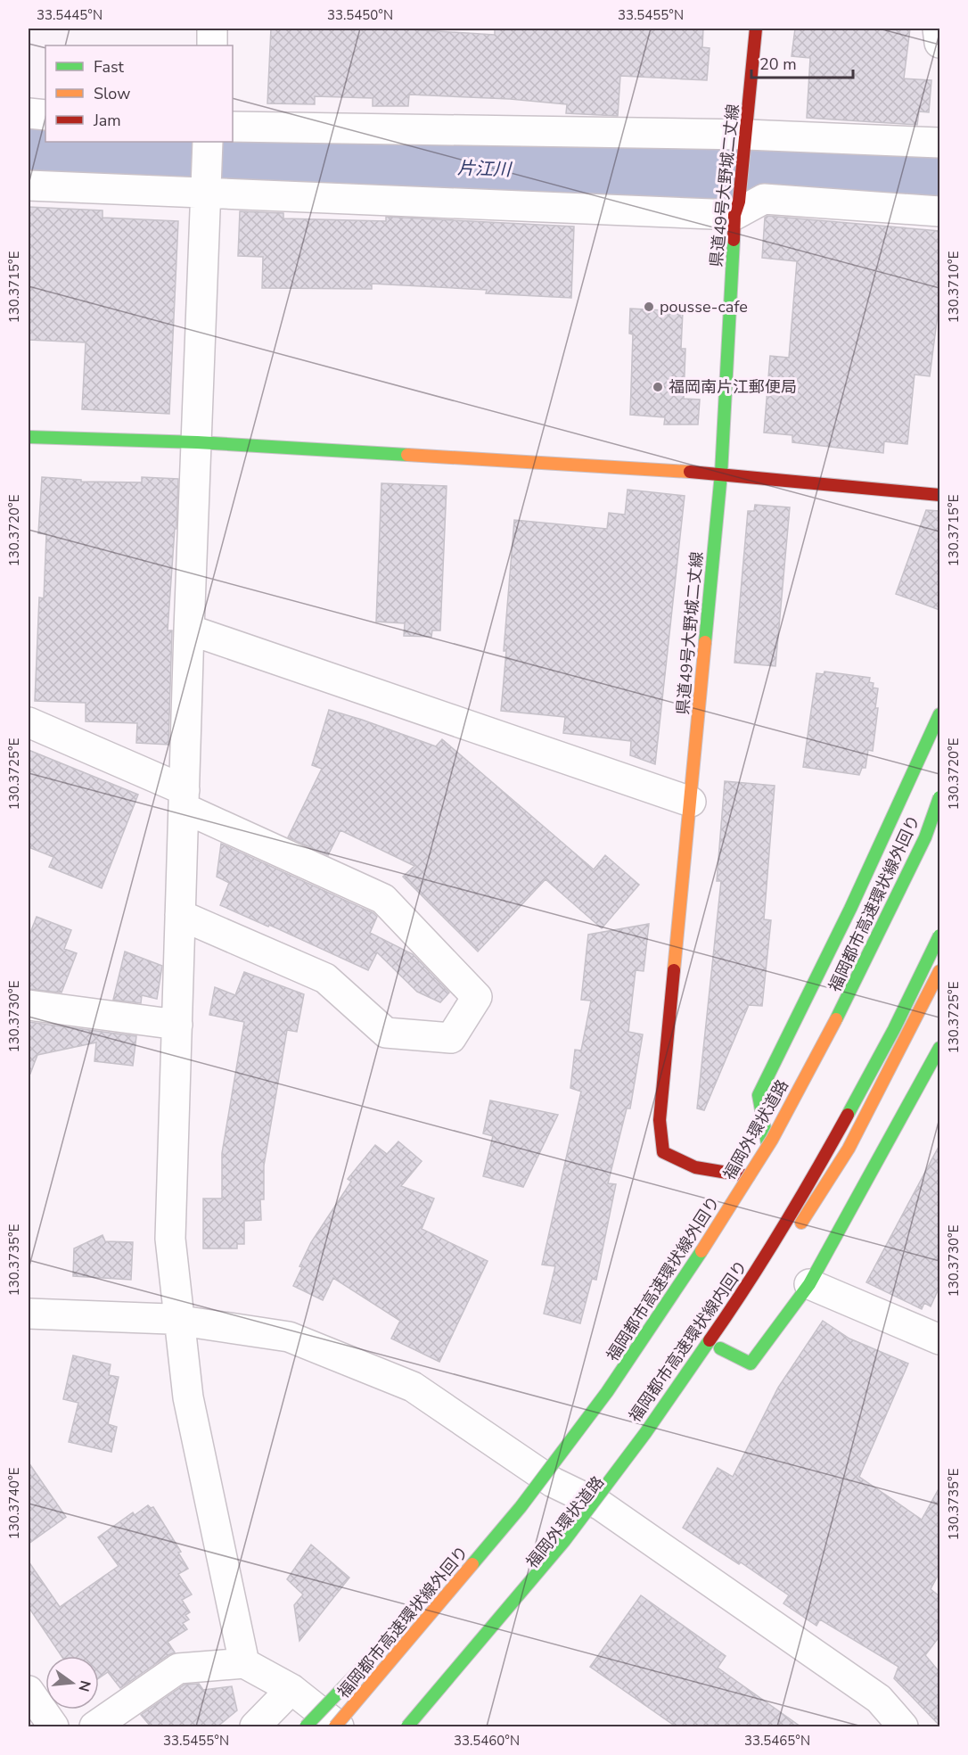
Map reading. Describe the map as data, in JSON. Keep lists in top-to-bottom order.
{
  "streets": {
    "main road": [
      "県道49号大野城二丈線",
      "福岡都市高速環状線外回り",
      "福岡外環状道路",
      "福岡都市高速環状線内回り"
    ]
  },
  "crossings": [
    ["県道49号大野城二丈線", "福岡外環状道路"]
  ],
  "water": ["片江川"],
  "places": ["pousse-cafe", "福岡南片江郵便局"],
  "legend": ["Fast", "Slow", "Jam"],
  "scale_bar": "20 m",
  "north": "right",
  "coordinates": [
    "33.5445°N",
    "33.5450°N",
    "33.5455°N",
    "130.3715°E",
    "130.3710°E",
    "130.3720°E",
    "130.3725°E",
    "130.3730°E",
    "130.3735°E",
    "130.3740°E",
    "33.5460°N",
    "33.5465°N"
  ]
}
